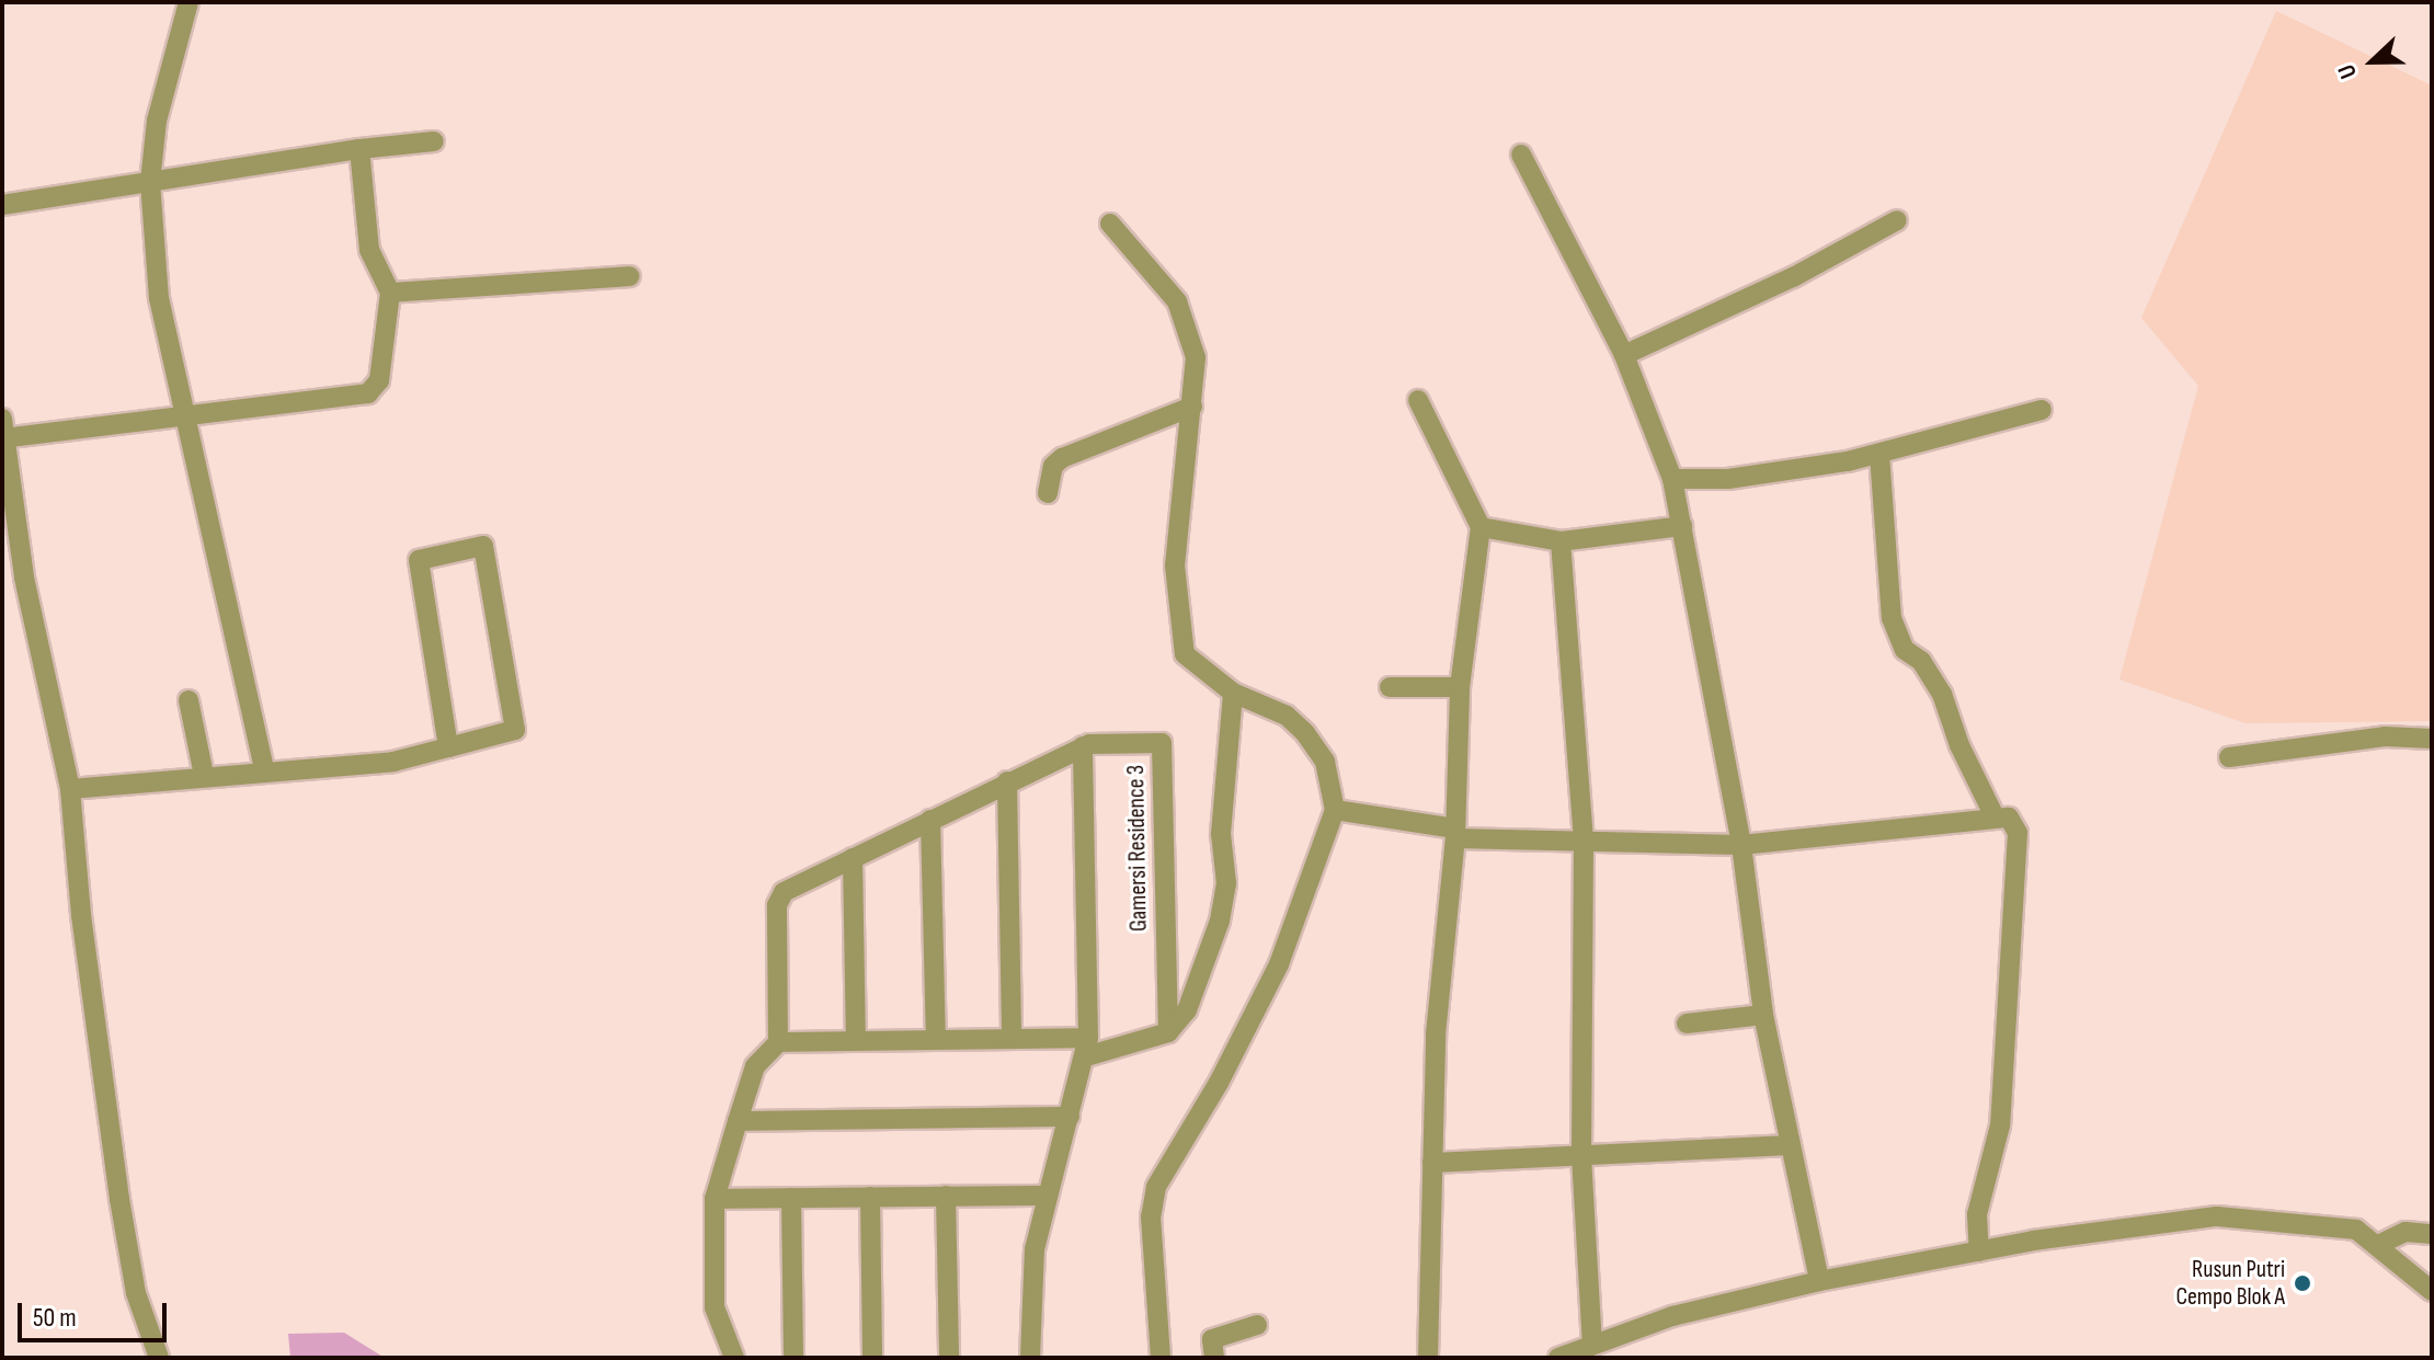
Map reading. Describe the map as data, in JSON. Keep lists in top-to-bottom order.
{
  "streets": {
    "street": ["Gamersi Residence 3"]
  },
  "places": ["Rusun Putri Cempo Blok A"],
  "scale_bar": "50 m",
  "north": "left"
}
